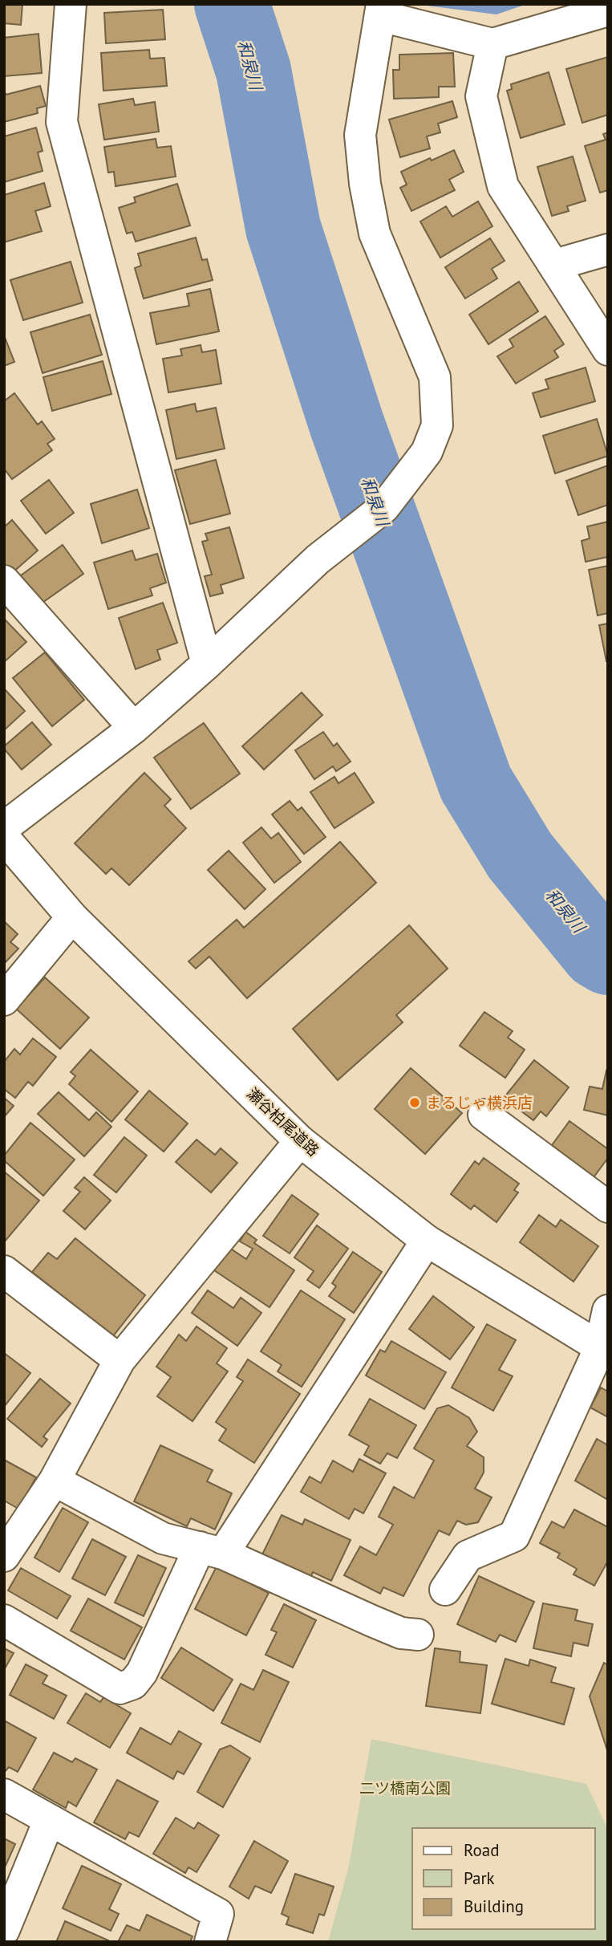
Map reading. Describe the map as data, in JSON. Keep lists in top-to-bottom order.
{
  "streets": {
    "street": ["瀬谷柏尾道路"]
  },
  "water": ["和泉川"],
  "parks": ["二ツ橋南公園"],
  "places": ["まるじゃ横浜店"],
  "legend": ["Road", "Park", "Building"]
}
